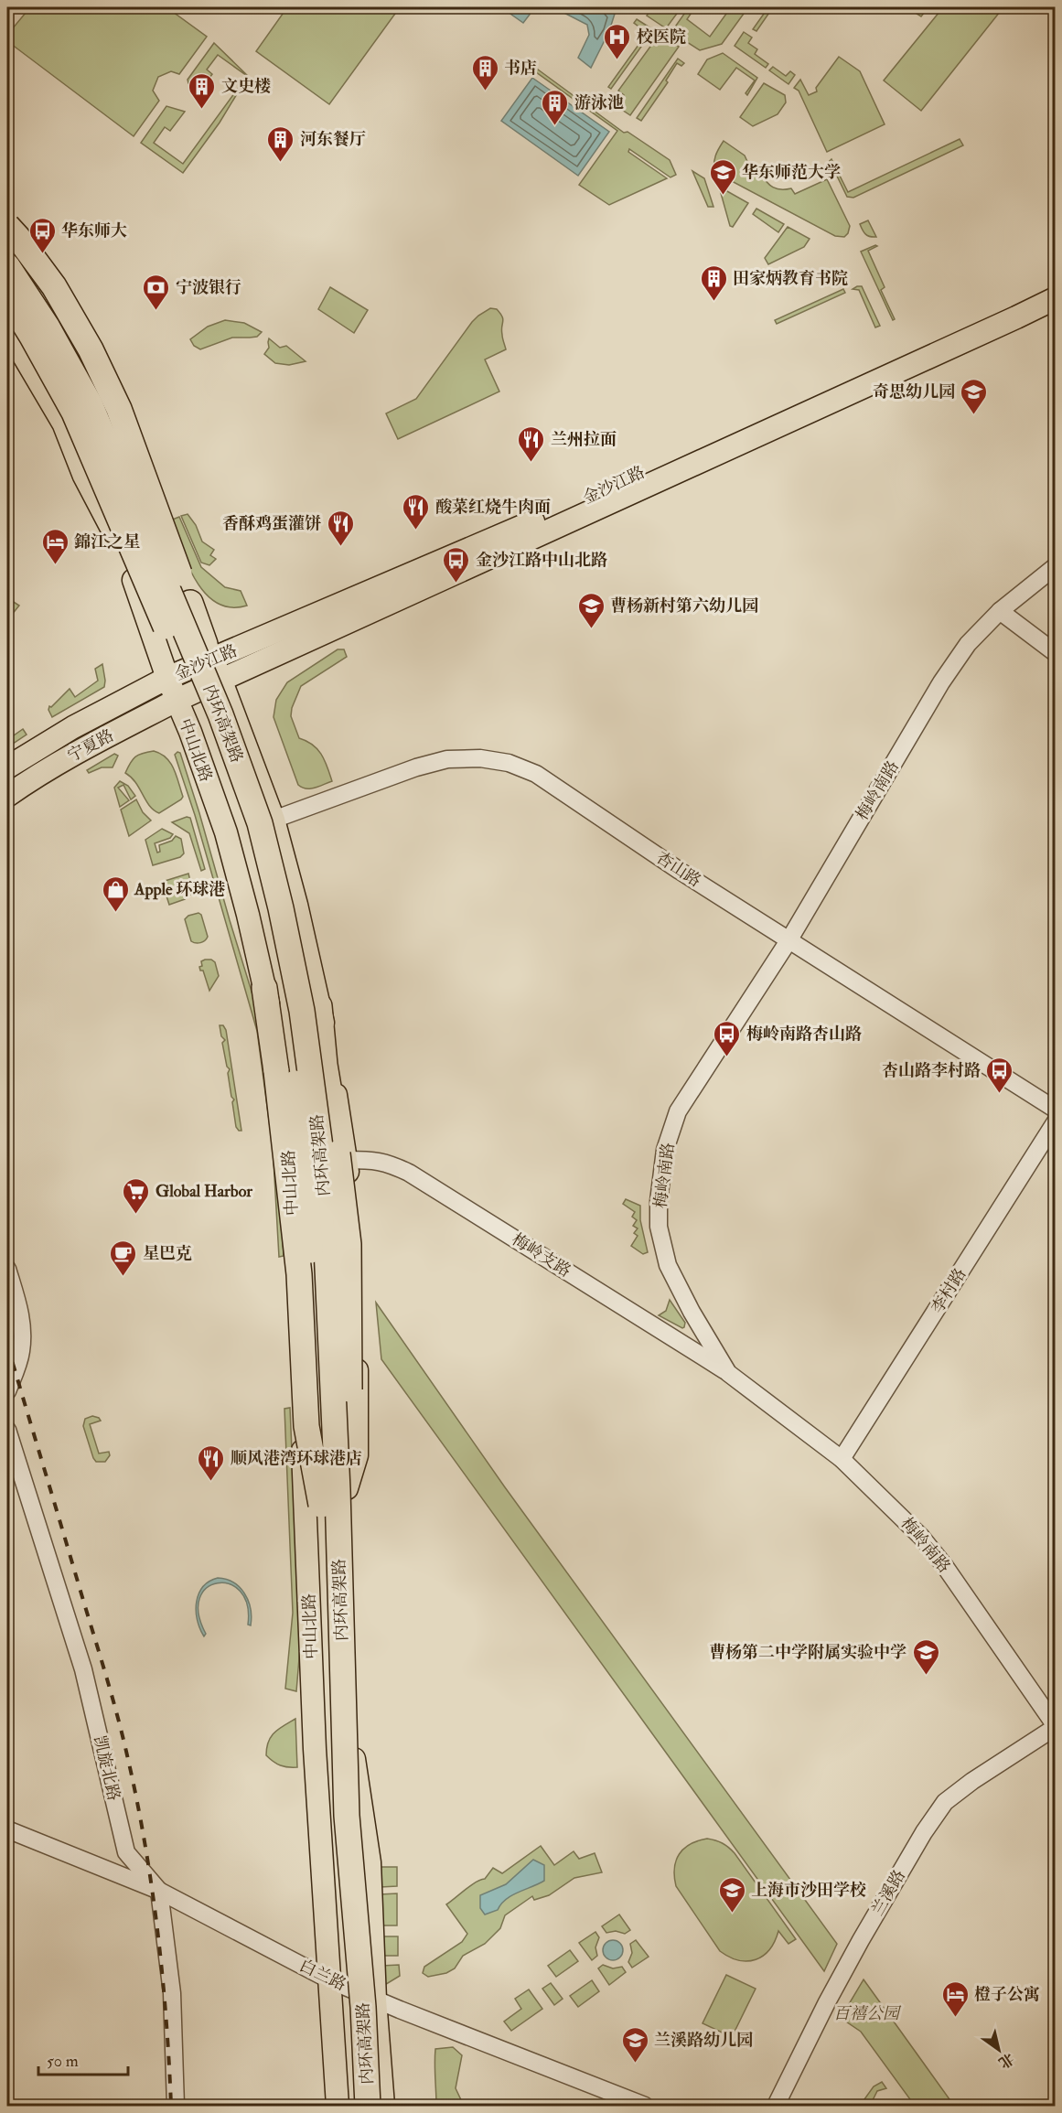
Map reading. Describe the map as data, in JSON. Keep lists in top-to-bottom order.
{
  "streets": {
    "highway": ["内环高架路"],
    "main road": ["金沙江路", "宁夏路", "中山北路"],
    "street": [
      "梅岭南路",
      "杏山路",
      "梅岭支路",
      "李村路",
      "凯旋北路",
      "兰溪路",
      "白兰路"
    ]
  },
  "crossings": [
    ["金沙江路", "宁夏路"],
    ["金沙江路", "中山北路"],
    ["宁夏路", "中山北路"],
    ["中山北路", "白兰路"],
    ["梅岭南路", "杏山路"],
    ["梅岭南路", "梅岭支路"],
    ["梅岭南路", "李村路"],
    ["梅岭南路", "兰溪路"],
    ["凯旋北路", "白兰路"]
  ],
  "parks": ["百禧公园"],
  "places": {
    "hospital": ["校医院"],
    "building": [
      "书店",
      "文史楼",
      "游泳池",
      "河东餐厅",
      "田家炳教育书院"
    ],
    "school or university": [
      "华东师范大学",
      "奇思幼儿园",
      "曹杨新村第六幼儿园",
      "曹杨第二中学附属实验中学",
      "上海市沙田学校",
      "兰溪路幼儿园"
    ],
    "bus stop": [
      "华东师大",
      "金沙江路中山北路",
      "梅岭南路杏山路",
      "杏山路李村路"
    ],
    "bank": ["宁波银行"],
    "restaurant": [
      "兰州拉面",
      "酸菜红烧牛肉面",
      "香酥鸡蛋灌饼",
      "顺风港湾环球港店"
    ],
    "hotel": ["錦江之星", "橙子公寓"],
    "shop": ["Apple 环球港"],
    "supermarket": ["Global Harbor"],
    "cafe": ["星巴克"]
  },
  "scale_bar": "50 m",
  "north": "bottom right"
}
